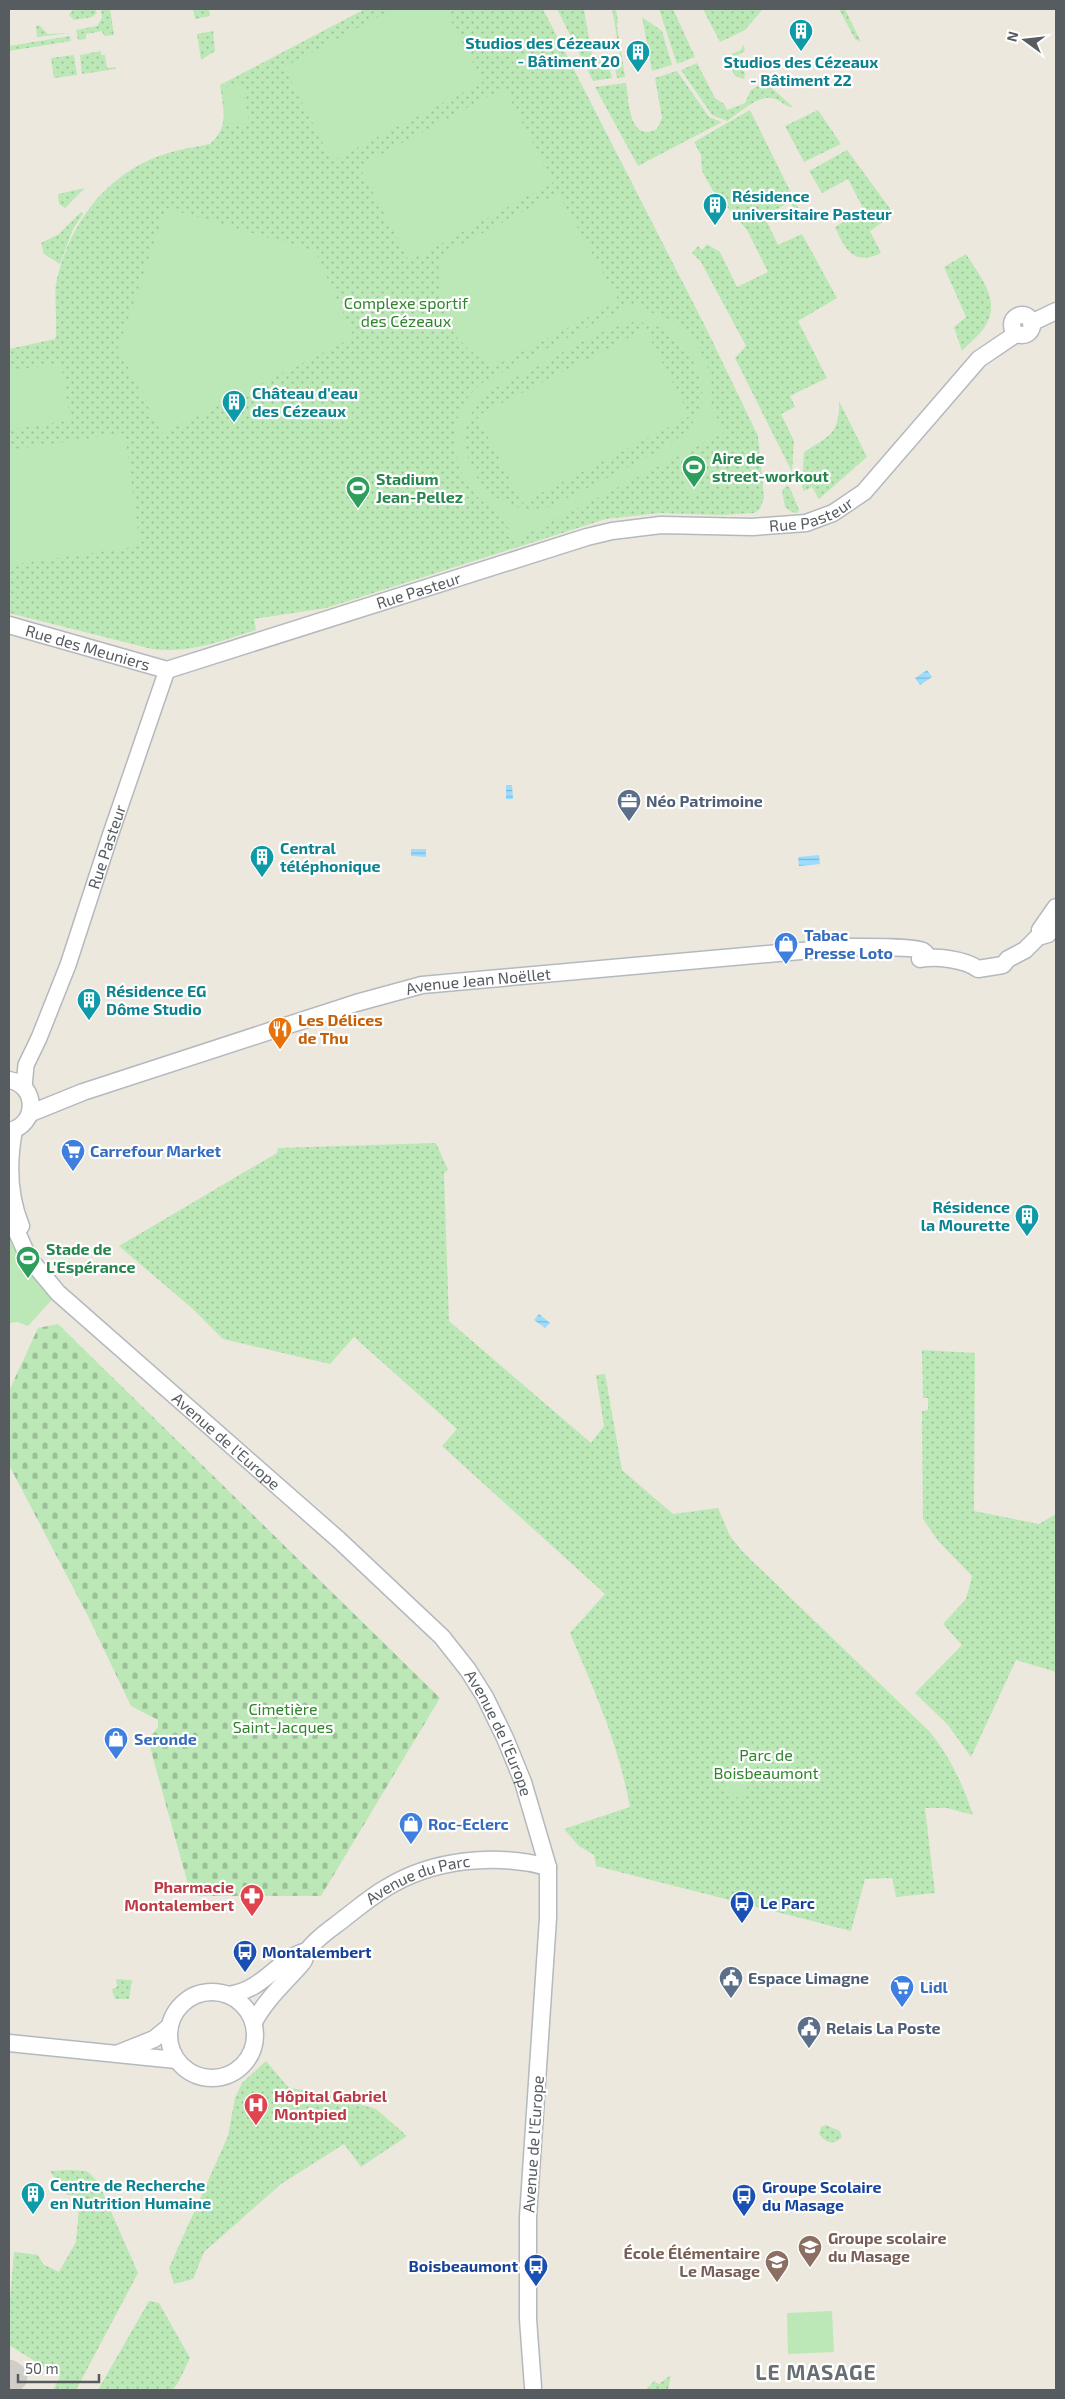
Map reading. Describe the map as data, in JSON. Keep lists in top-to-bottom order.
{
  "streets": {
    "main road": [
      "Rue Pasteur",
      "Rue des Meuniers",
      "Avenue Jean Noëllet",
      "Avenue de l'Europe",
      "Avenue du Parc"
    ]
  },
  "crossings": [
    ["Rue Pasteur", "Rue des Meuniers"],
    ["Rue Pasteur", "Avenue Jean Noëllet"],
    ["Avenue de l'Europe", "Avenue du Parc"]
  ],
  "districts": ["LE MASAGE"],
  "parks": ["Complexe sportif des Cézeaux", "Cimetière Saint-Jacques", "Parc de Boisbeaumont"],
  "places": {
    "building": [
      "Studios des Cézeaux - Bâtiment 22",
      "Studios des Cézeaux - Bâtiment 20",
      "Résidence universitaire Pasteur",
      "Château d'eau des Cézeaux",
      "Central téléphonique",
      "Résidence EG Dôme Studio",
      "Résidence la Mourette",
      "Centre de Recherche en Nutrition Humaine"
    ],
    "sports": ["Aire de street-workout", "Stadium Jean-Pellez", "Stade de L'Espérance"],
    "office": ["Néo Patrimoine"],
    "shop": ["Tabac Presse Loto", "Seronde", "Roc-Eclerc"],
    "restaurant": ["Les Délices de Thu"],
    "supermarket": ["Carrefour Market", "Lidl"],
    "pharmacy": ["Pharmacie Montalembert"],
    "bus stop": [
      "Le Parc",
      "Montalembert",
      "Groupe Scolaire du Masage",
      "Boisbeaumont"
    ],
    "public building": ["Espace Limagne", "Relais La Poste"],
    "hospital": ["Hôpital Gabriel Montpied"],
    "school or university": ["Groupe scolaire du Masage", "École Élémentaire Le Masage"]
  },
  "scale_bar": "50 m",
  "north": "left"
}
